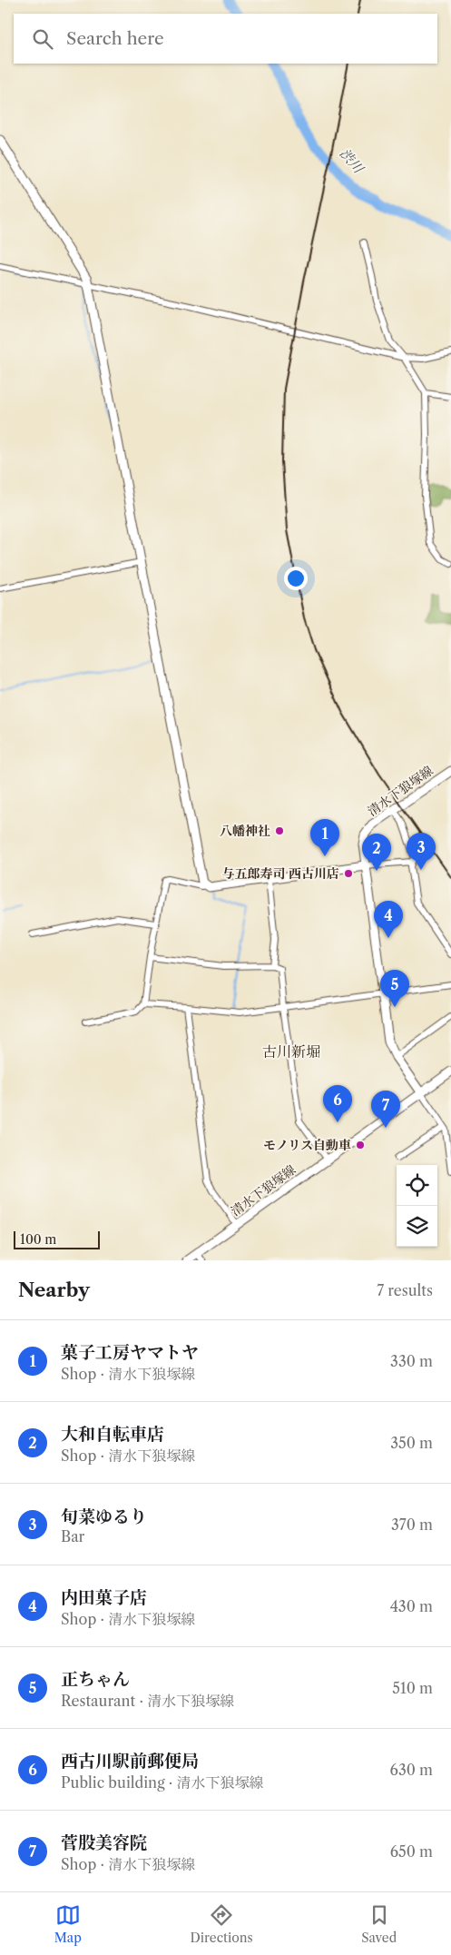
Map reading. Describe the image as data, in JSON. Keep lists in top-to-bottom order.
{
  "streets": {
    "street": ["清水下狼塚線"]
  },
  "districts": ["古川新堀"],
  "water": ["渋川"],
  "places": ["八幡神社", "与五郎寿司 西古川店", "モノリス自動車"],
  "scale_bar": "100 m",
  "page": {
    "search": "Search here",
    "pins": [
      "1",
      "3",
      "2",
      "4",
      "5",
      "6",
      "7"
    ],
    "scale": "100 m",
    "heading": ["Nearby", "7 results"],
    "list": [
      {
        "mark": "1",
        "name": "菓子工房ヤマトヤ",
        "note": "Shop · 清水下狼塚線",
        "value": "330 m"
      },
      {
        "mark": "2",
        "name": "大和自転車店",
        "note": "Shop · 清水下狼塚線",
        "value": "350 m"
      },
      {
        "mark": "3",
        "name": "旬菜ゆるり",
        "note": "Bar",
        "value": "370 m"
      },
      {
        "mark": "4",
        "name": "内田菓子店",
        "note": "Shop · 清水下狼塚線",
        "value": "430 m"
      },
      {
        "mark": "5",
        "name": "正ちゃん",
        "note": "Restaurant · 清水下狼塚線",
        "value": "510 m"
      },
      {
        "mark": "6",
        "name": "西古川駅前郵便局",
        "note": "Public building · 清水下狼塚線",
        "value": "630 m"
      },
      {
        "mark": "7",
        "name": "菅股美容院",
        "note": "Shop · 清水下狼塚線",
        "value": "650 m"
      }
    ],
    "nav": ["Map", "Directions", "Saved"]
  }
}
